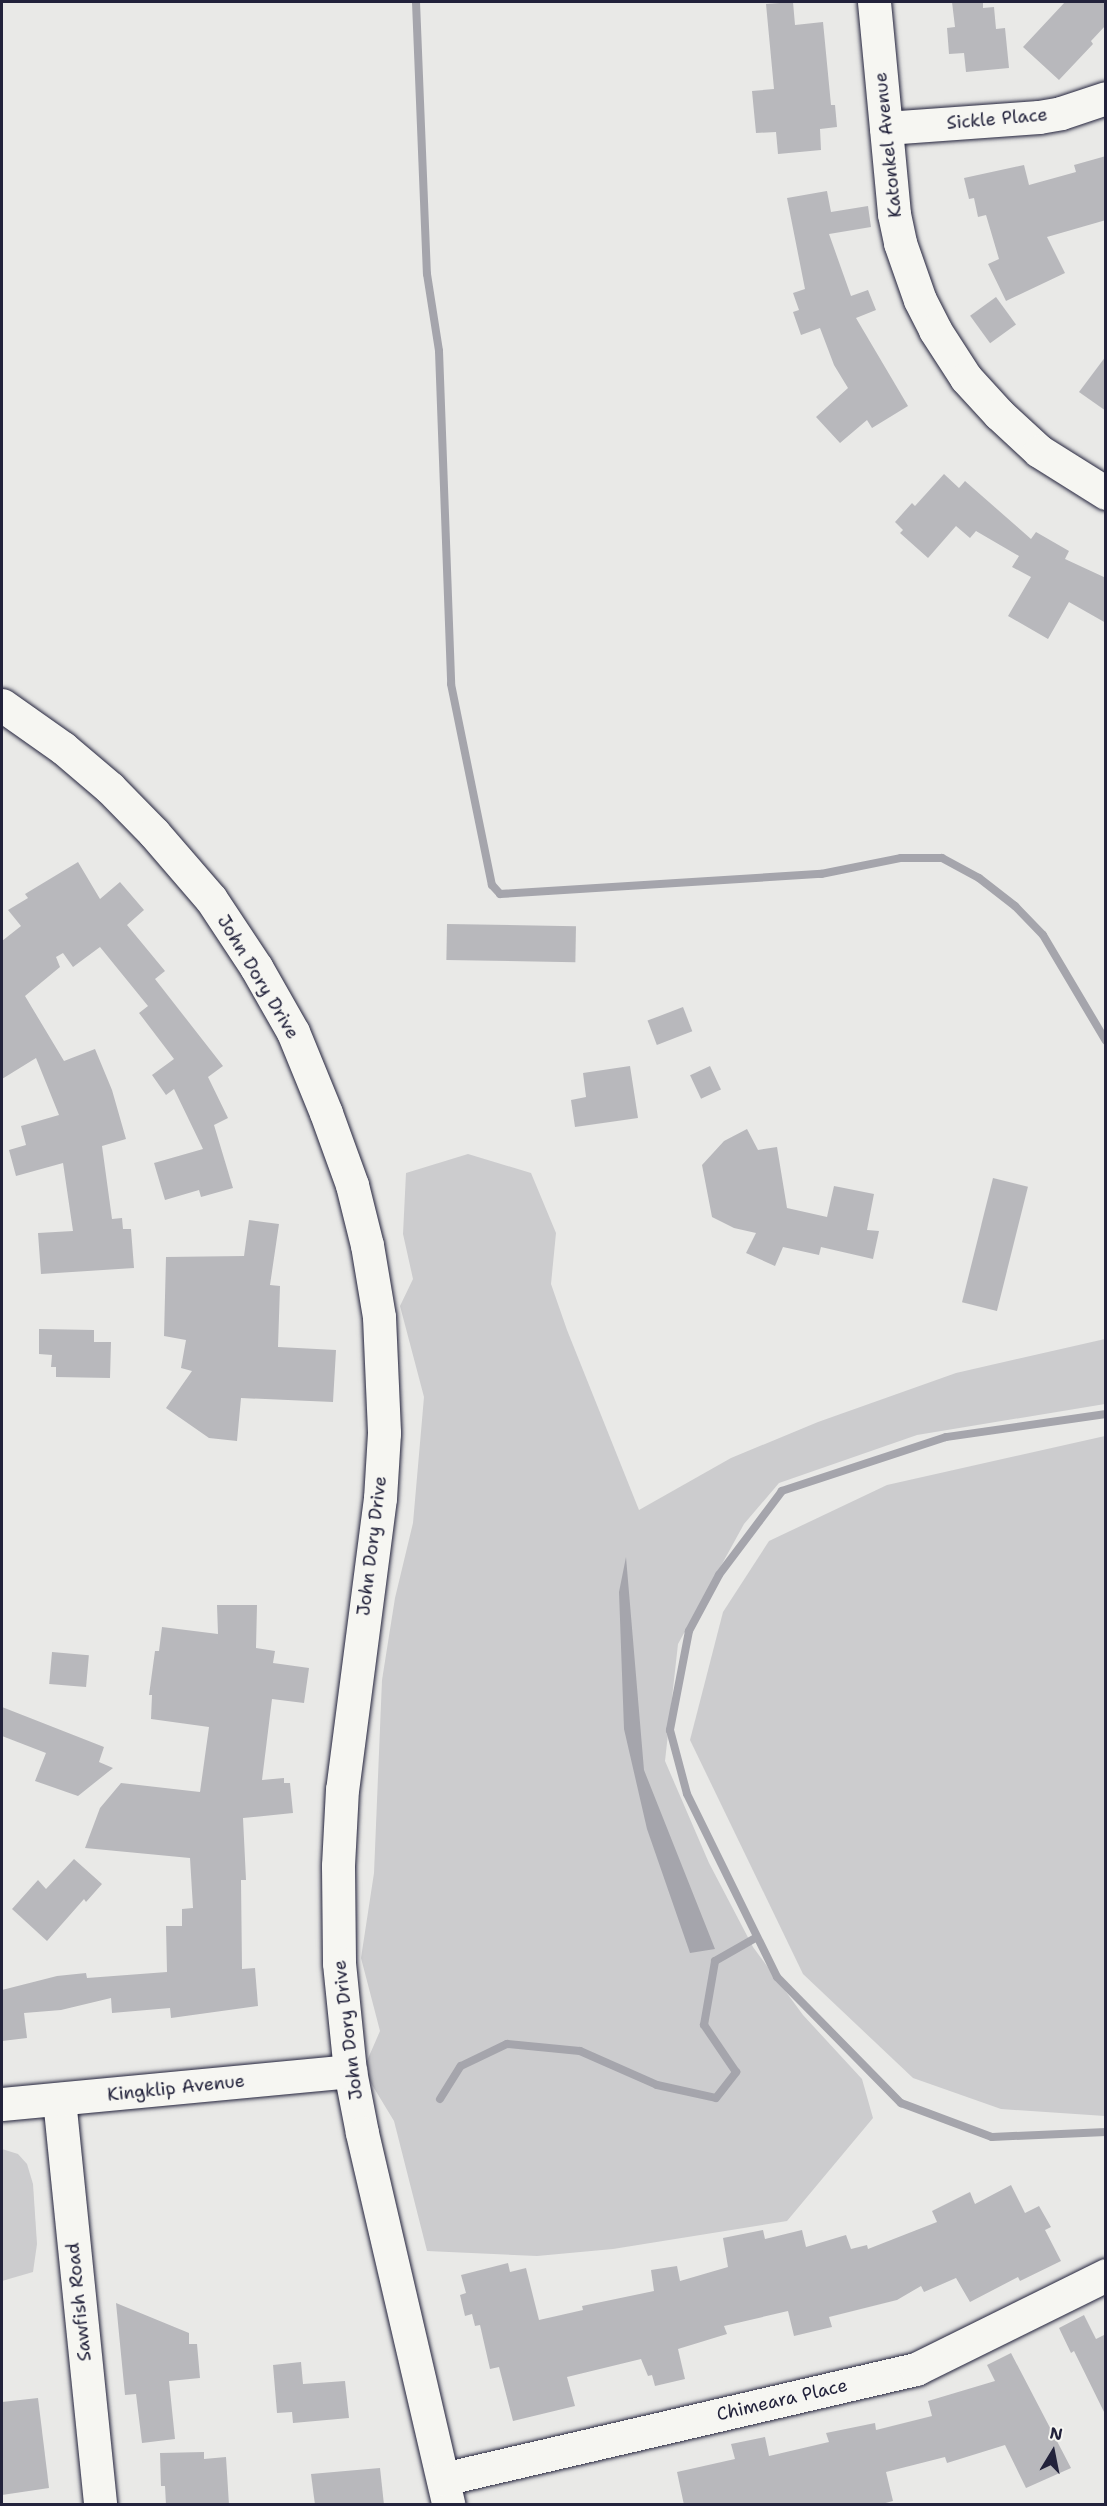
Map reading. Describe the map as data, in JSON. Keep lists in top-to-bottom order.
{
  "streets": {
    "street": [
      "Sickle Place",
      "Katonkel Avenue",
      "John Dory Drive",
      "Kingklip Avenue",
      "Sawfish Road",
      "Chimeara Place"
    ]
  },
  "crossings": [
    ["Sickle Place", "Katonkel Avenue"],
    ["John Dory Drive", "Kingklip Avenue"],
    ["John Dory Drive", "Chimeara Place"],
    ["Kingklip Avenue", "Sawfish Road"]
  ],
  "north": "top"
}
